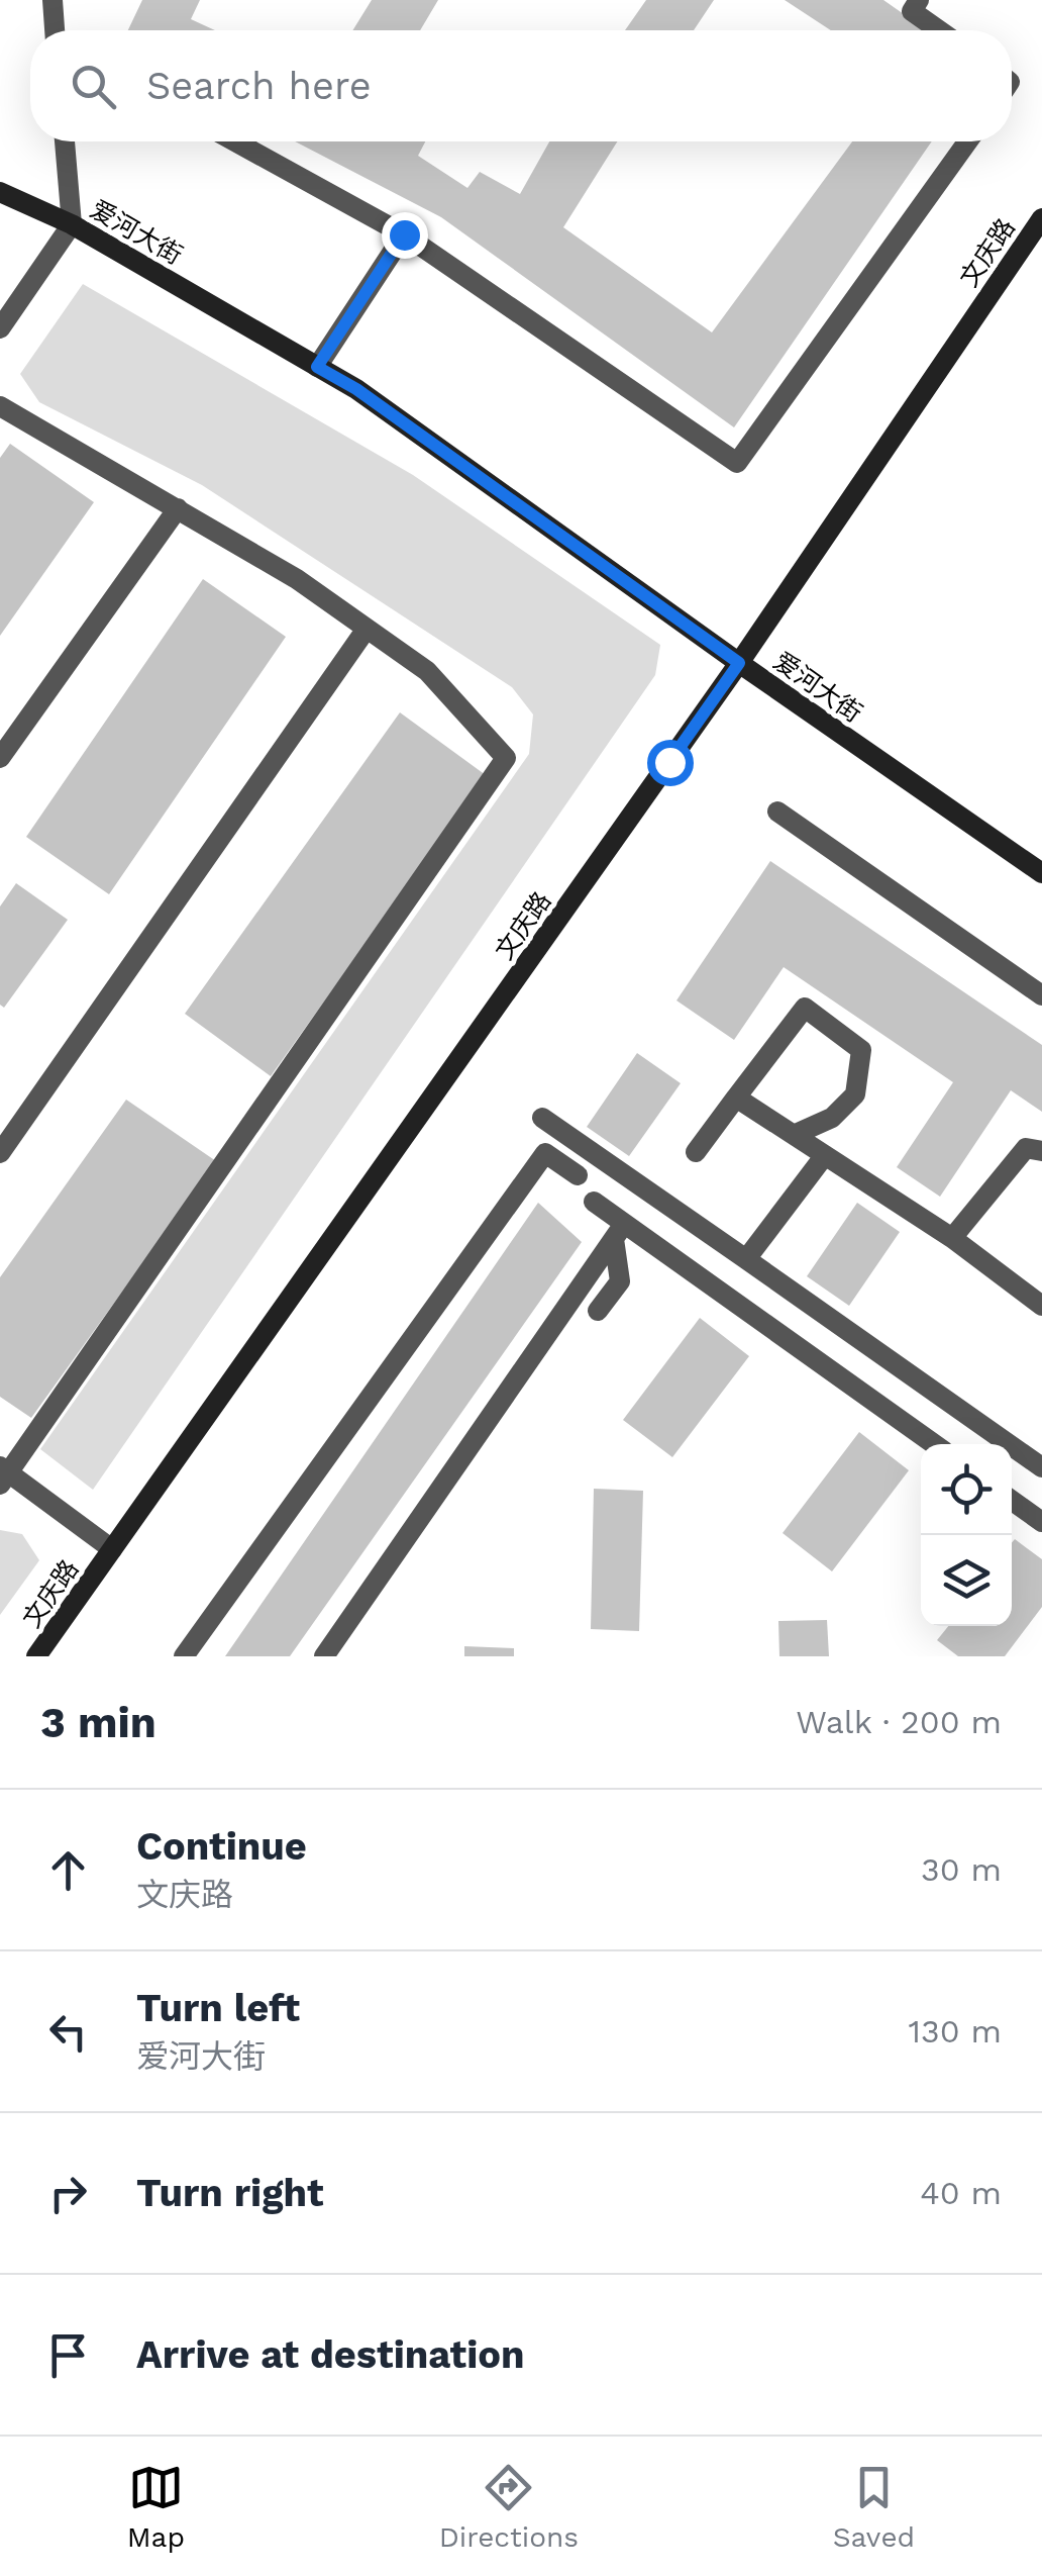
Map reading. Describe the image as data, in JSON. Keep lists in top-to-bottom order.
{
  "streets": {
    "street": ["爱河大街", "文庆路"]
  },
  "crossings": [
    ["爱河大街", "文庆路"]
  ],
  "page": {
    "search": "Search here",
    "heading": ["3 min", "Walk · 200 m"],
    "list": [
      ["Continue", "文庆路", "30 m"],
      ["Turn left", "爱河大街", "130 m"],
      ["Turn right", "40 m"],
      "Arrive at destination"
    ],
    "nav": ["Map", "Directions", "Saved"]
  }
}
